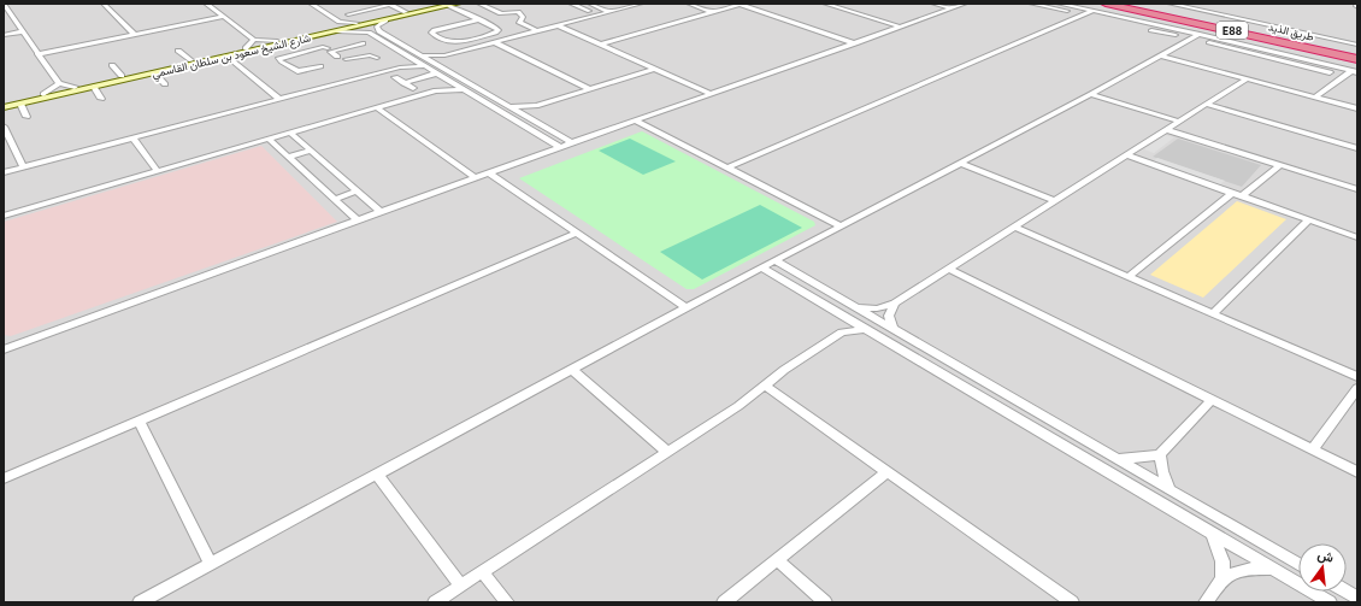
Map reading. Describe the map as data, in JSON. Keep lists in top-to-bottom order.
{
  "streets": {
    "highway": ["E88", "طريق الذيد"],
    "main road": ["شارع الشيخ سعود بن سلطان القاسمي"]
  },
  "north": "top"
}
